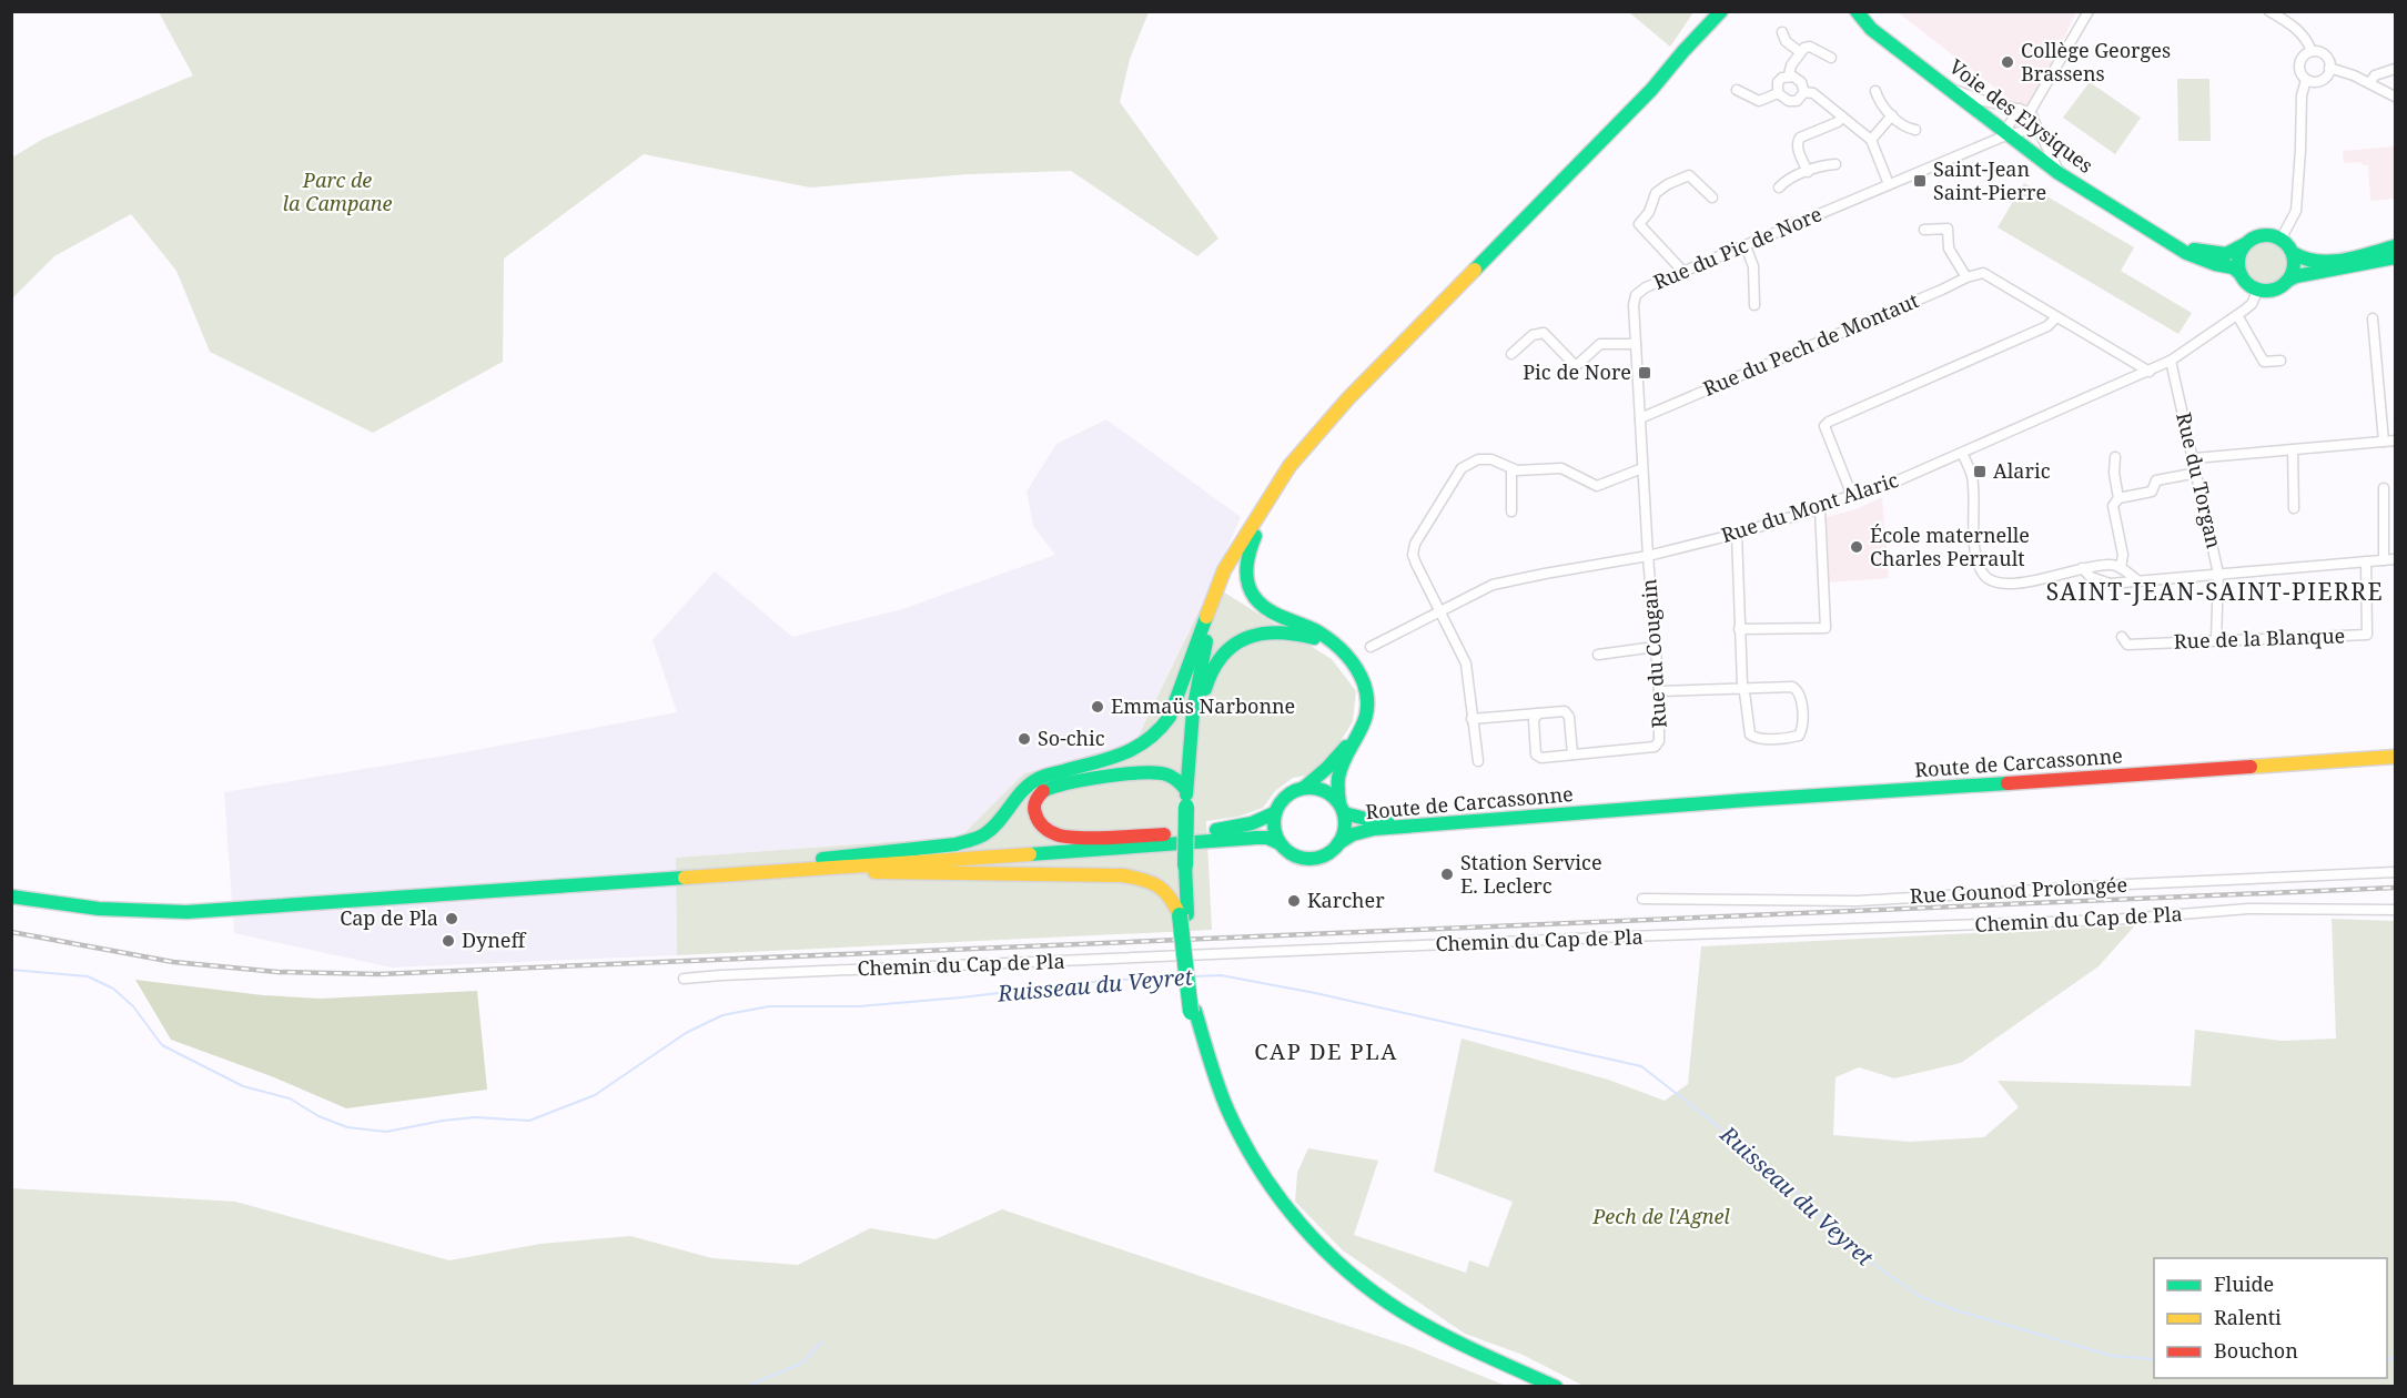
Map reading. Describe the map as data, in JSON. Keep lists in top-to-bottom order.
{
  "streets": {
    "main road": ["Voie des Elysiques", "Route de Carcassonne"],
    "street": [
      "Rue du Pic de Nore",
      "Rue du Pech de Montaut",
      "Rue du Torgan",
      "Rue du Mont Alaric",
      "Rue de la Blanque",
      "Rue du Cougain",
      "Rue Gounod Prolongée",
      "Chemin du Cap de Pla"
    ]
  },
  "crossings": [
    ["Voie des Elysiques", "Rue du Pic de Nore"],
    ["Voie des Elysiques", "Rue du Mont Alaric"],
    ["Rue du Pic de Nore", "Rue du Pech de Montaut"],
    ["Rue du Pic de Nore", "Rue du Mont Alaric"],
    ["Rue du Pic de Nore", "Rue du Cougain"],
    ["Rue du Torgan", "Rue du Mont Alaric"],
    ["Rue du Torgan", "Rue de la Blanque"],
    ["Rue du Mont Alaric", "Rue du Cougain"]
  ],
  "districts": ["SAINT-JEAN-SAINT-PIERRE", "CAP DE PLA"],
  "water": ["Ruisseau du Veyret"],
  "parks": ["Parc de la Campane", "Pech de l'Agnel"],
  "places": {
    "other": [
      "Collège Georges Brassens",
      "École maternelle Charles Perrault",
      "Emmaüs Narbonne",
      "So-chic",
      "Station Service E. Leclerc",
      "Karcher",
      "Cap de Pla",
      "Dyneff"
    ],
    "transit": ["Saint-Jean Saint-Pierre", "Pic de Nore", "Alaric"]
  },
  "legend": ["Fluide", "Ralenti", "Bouchon"]
}
